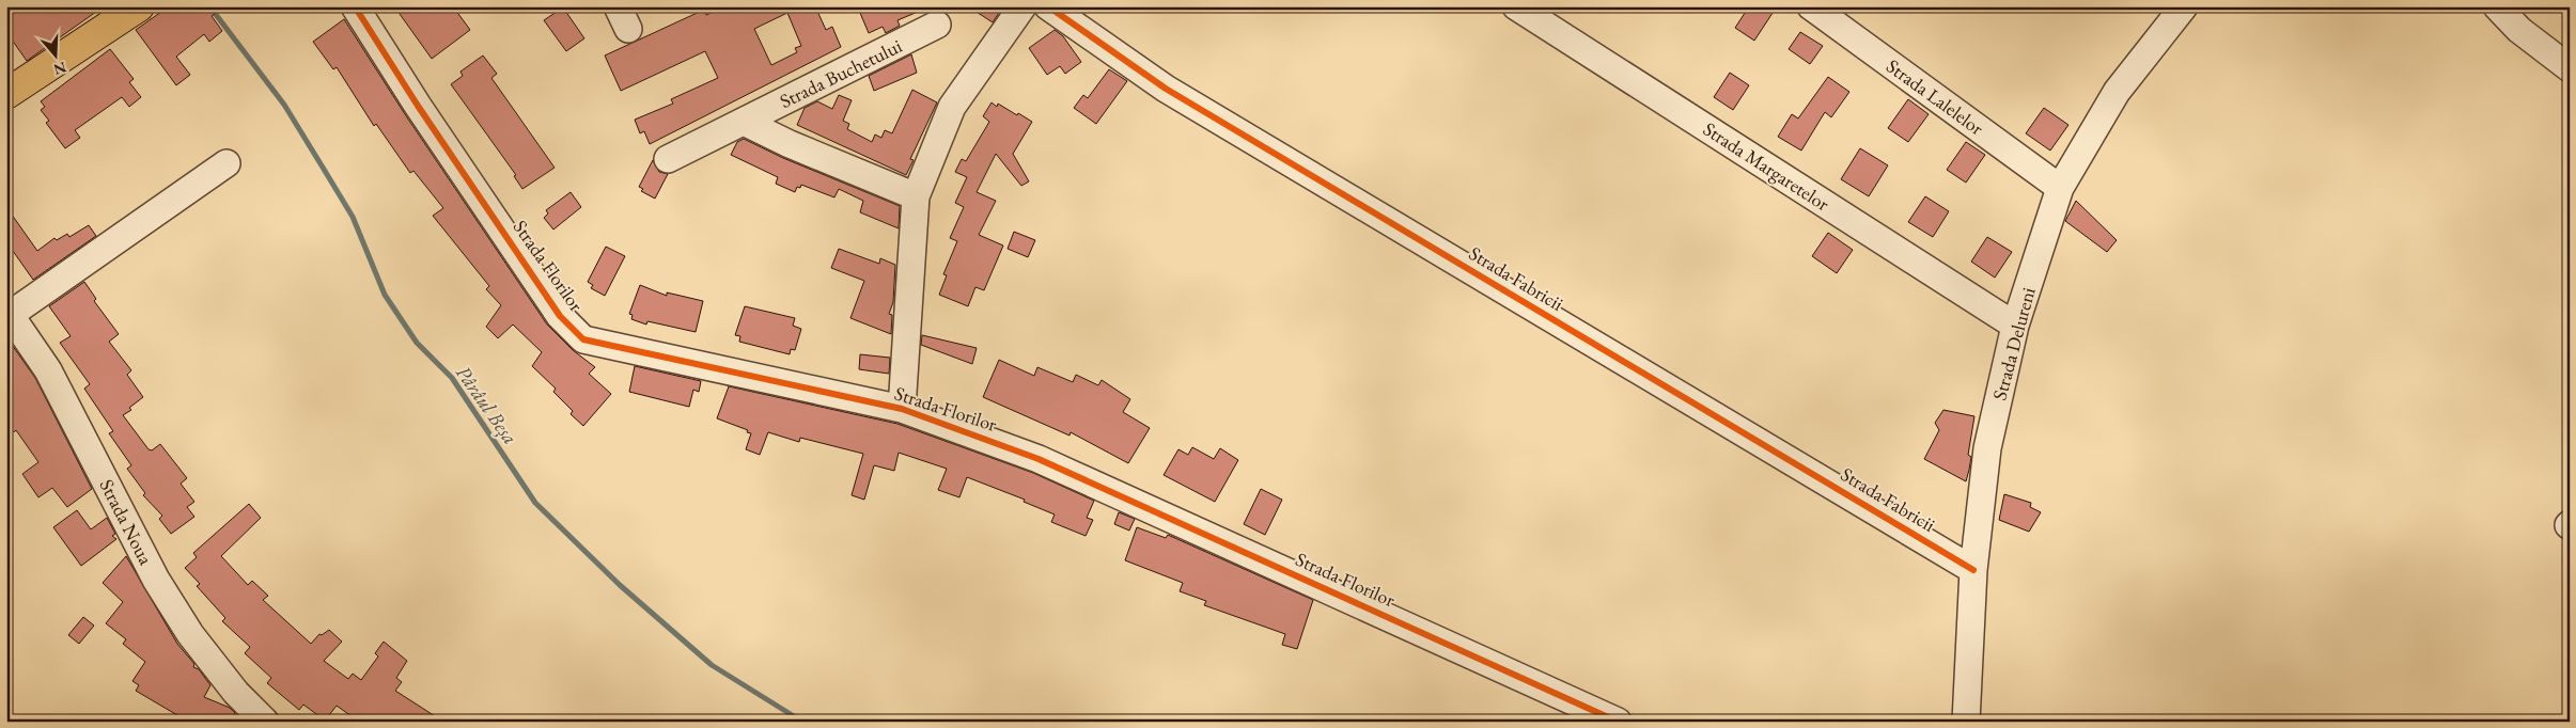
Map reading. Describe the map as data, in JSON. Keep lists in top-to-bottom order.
{
  "streets": {
    "street": [
      "Strada Buchetului",
      "Strada Lalelelor",
      "Strada Margaretelor",
      "Strada Florilor",
      "Strada Fabricii",
      "Strada Delureni",
      "Strada Noua"
    ]
  },
  "crossings": [
    ["Strada Lalelelor", "Strada Delureni"],
    ["Strada Margaretelor", "Strada Delureni"],
    ["Strada Fabricii", "Strada Delureni"]
  ],
  "water": ["Pârâul Beșa"],
  "north": "bottom"
}
